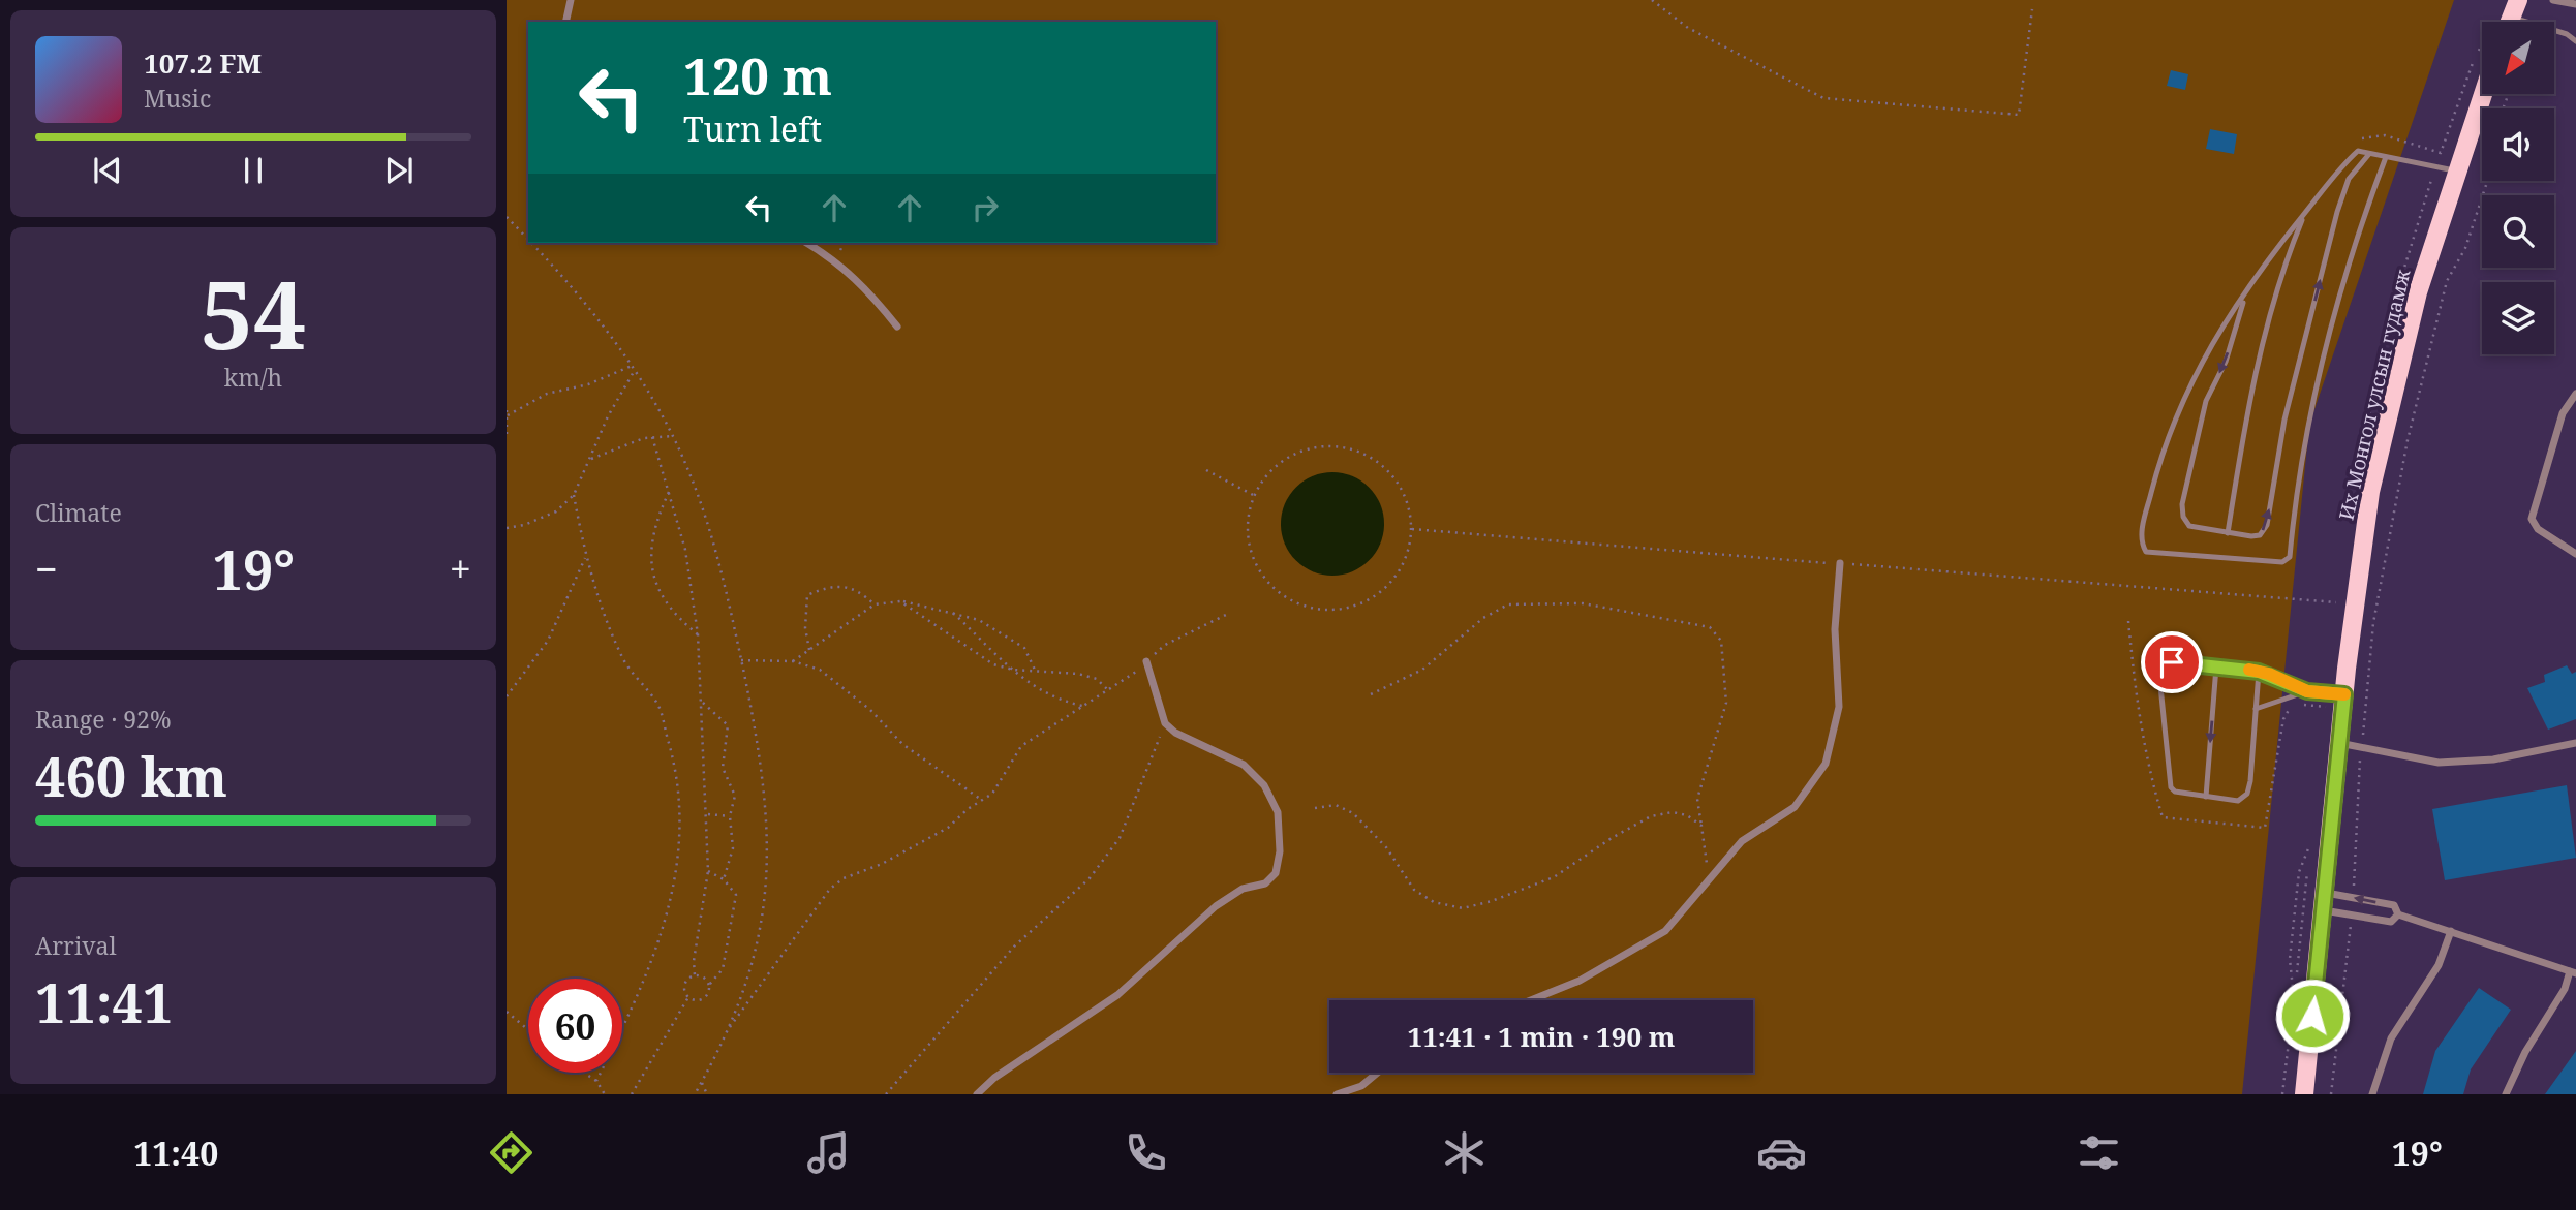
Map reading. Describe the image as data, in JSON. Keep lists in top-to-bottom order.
{
  "streets": {
    "main road": ["Их Монгол улсын гудамж"]
  },
  "north": "bottom left",
  "page": {
    "turn": ["120 m", "Turn left"],
    "song": ["107.2 FM", "Music"],
    "tile": [
      ["54", "km/h"],
      "Climate",
      ["Range · 92%", "460 km"],
      ["Arrival", "11:41"]
    ],
    "heat": ["−", "19°", "+"],
    "limit": "60",
    "trip": "11:41 · 1 min · 190 m",
    "tabs": ["11:40", "19°"]
  }
}
